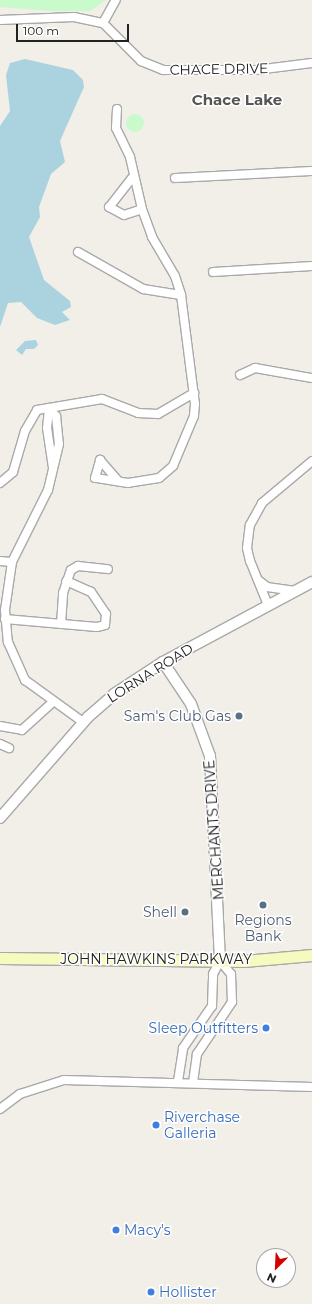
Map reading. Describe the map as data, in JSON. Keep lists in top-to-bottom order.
{
  "streets": {
    "main road": ["JOHN HAWKINS PARKWAY"],
    "street": ["CHACE DRIVE", "LORNA ROAD", "MERCHANTS DRIVE"]
  },
  "crossings": [
    ["LORNA ROAD", "MERCHANTS DRIVE"],
    ["MERCHANTS DRIVE", "JOHN HAWKINS PARKWAY"]
  ],
  "districts": ["Chace Lake"],
  "places": [
    "Sam's Club Gas",
    "Regions Bank",
    "Shell",
    "Sleep Outfitters",
    "Riverchase Galleria",
    "Macy's",
    "Hollister"
  ],
  "scale_bar": "100 m",
  "north": "bottom left"
}
